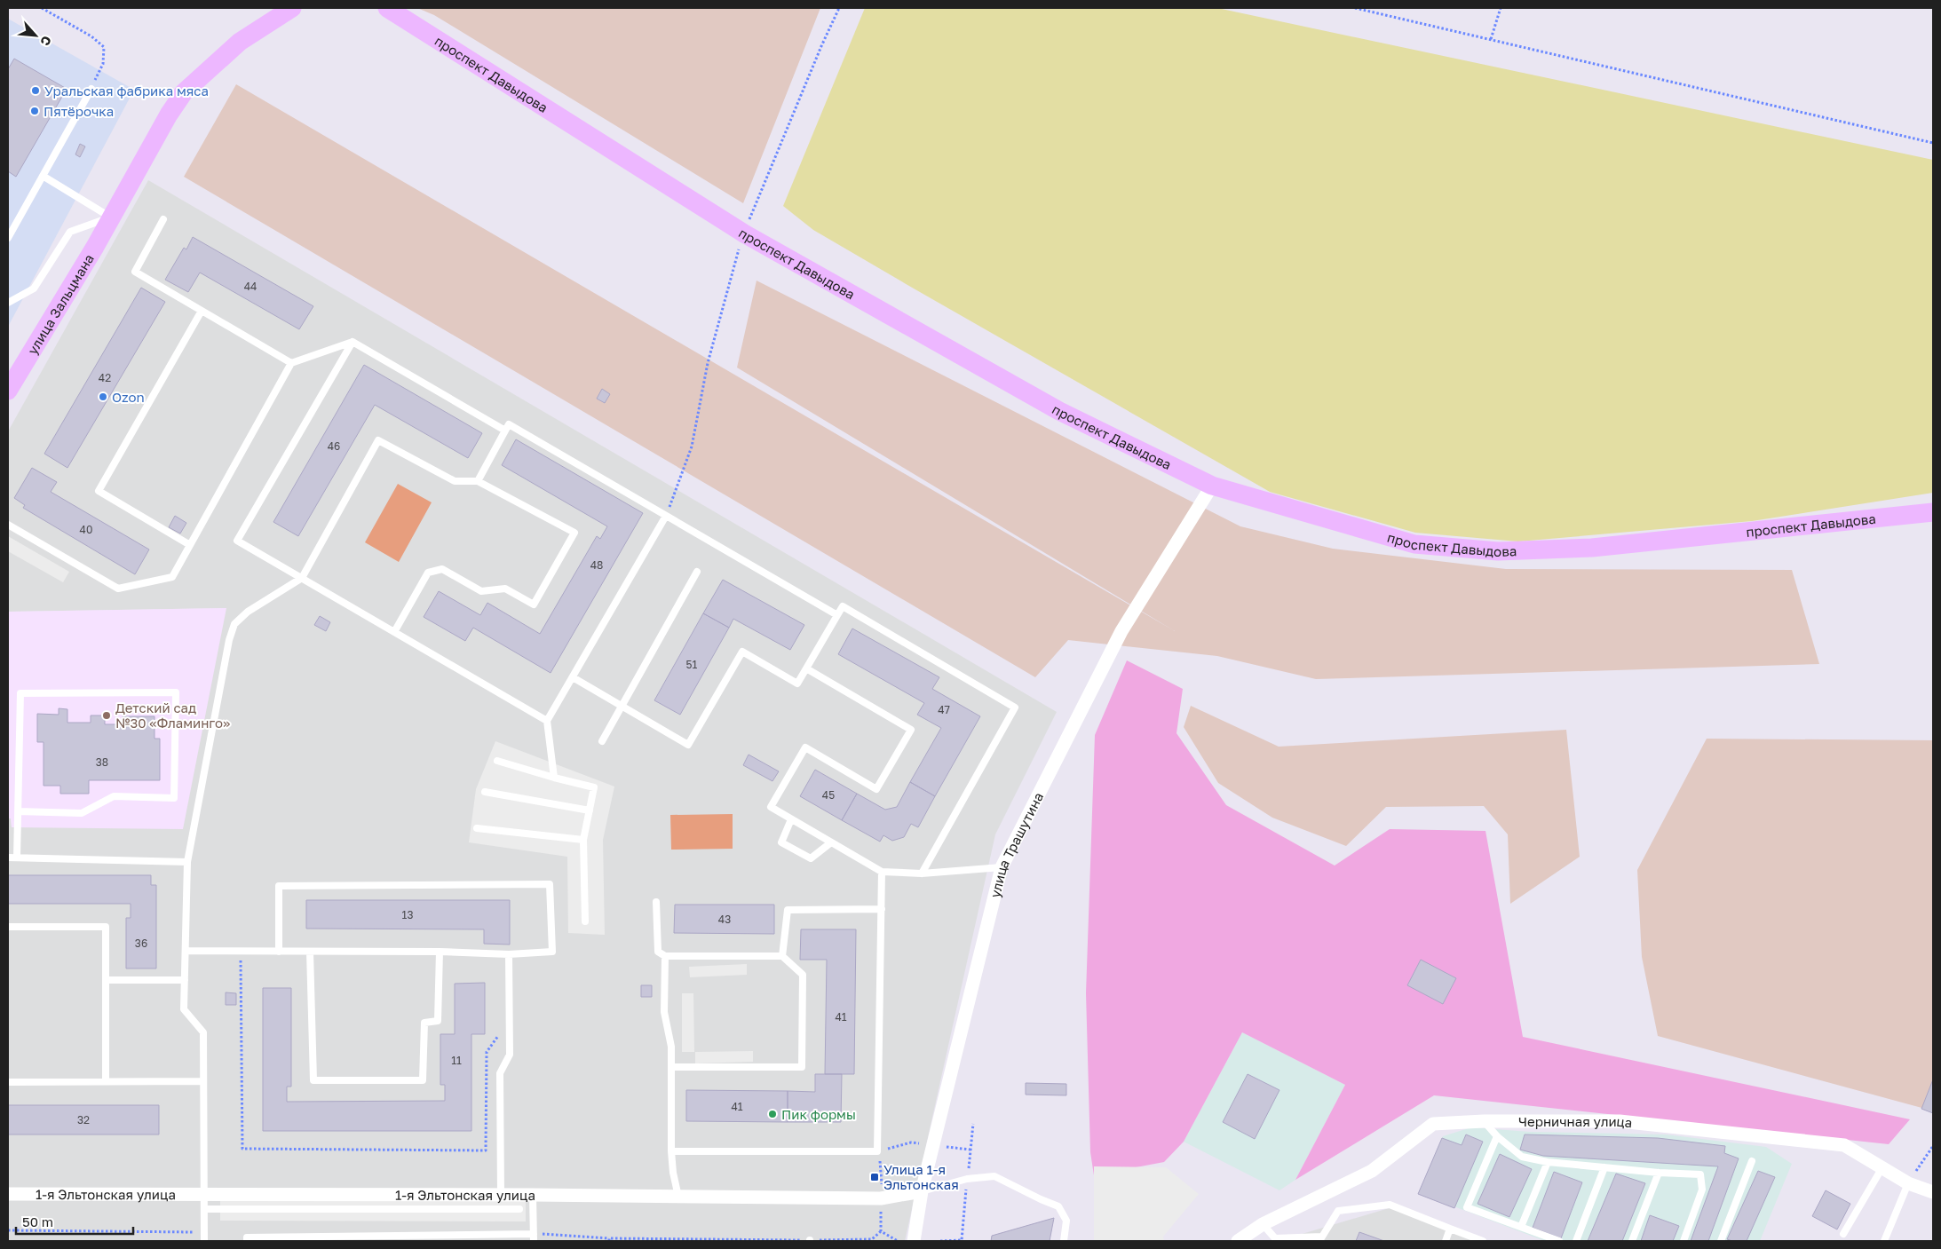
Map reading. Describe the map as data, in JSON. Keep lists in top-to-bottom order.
{
  "streets": {
    "street": [
      "проспект Давыдова",
      "улица Зальцмана",
      "улица Трашутина",
      "Черничная улица",
      "1-я Эльтонская улица"
    ]
  },
  "crossings": [
    ["проспект Давыдова", "улица Трашутина"],
    ["улица Трашутина", "1-я Эльтонская улица"]
  ],
  "places": {
    "other": [
      "Уральская фабрика мяса",
      "Пятёрочка",
      "Ozon",
      "Детский сад №30 «Фламинго»",
      "Пик формы"
    ],
    "transit": ["Улица 1-я Эльтонская"]
  },
  "house_numbers": [
    "44",
    "42",
    "46",
    "40",
    "48",
    "51",
    "47",
    "38",
    "45",
    "13",
    "43",
    "36",
    "41",
    "11",
    "41",
    "32"
  ],
  "scale_bar": "50 m",
  "north": "bottom right"
}
